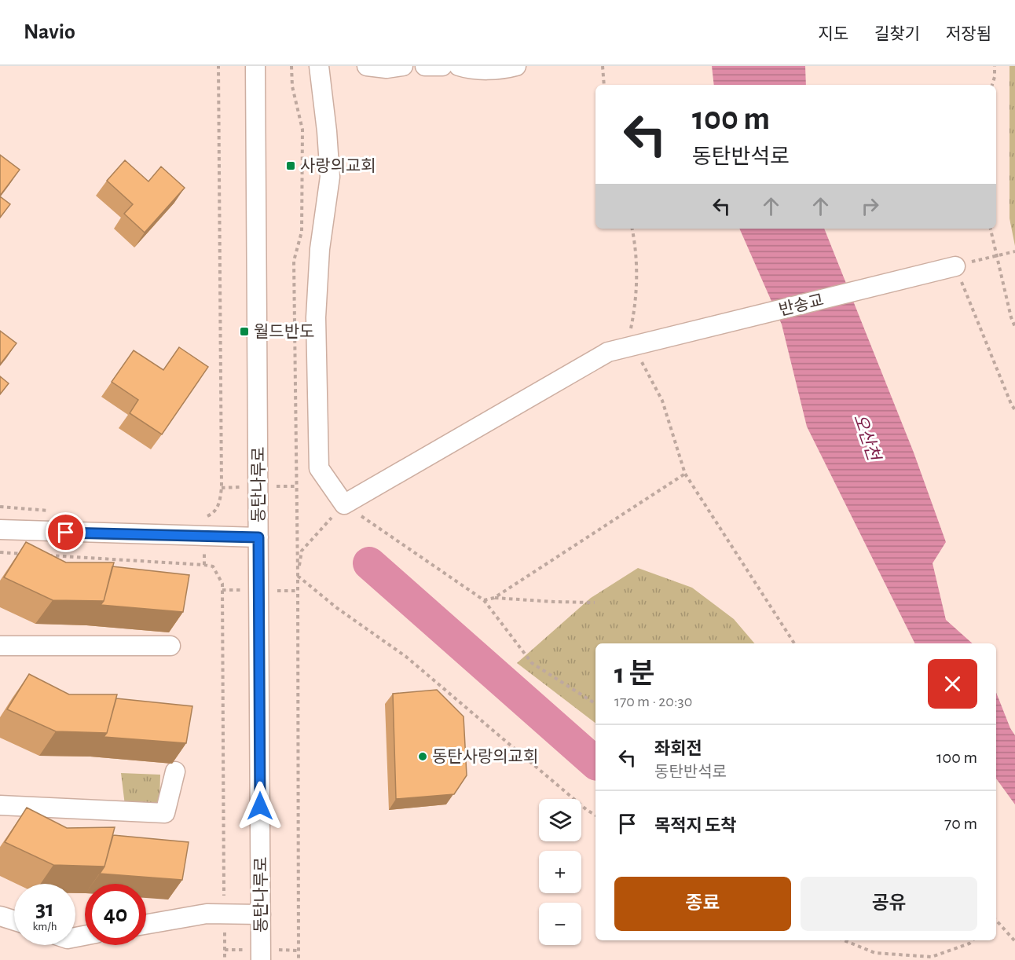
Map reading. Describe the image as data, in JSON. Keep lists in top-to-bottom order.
{
  "streets": {
    "street": ["반송교", "동탄나루로"]
  },
  "water": ["오산천"],
  "places": {
    "transit": ["사랑의교회", "월드반도"],
    "other": ["동탄사랑의교회"]
  },
  "page": {
    "header": "Navio",
    "nav": ["지도", "길찾기", "저장됨"],
    "turn": ["100 m", "동탄반석로"],
    "heading": ["1 분", "170 m · 20:30"],
    "list": [
      {
        "name": "좌회전",
        "note": "동탄반석로",
        "value": "100 m"
      },
      {
        "name": "목적지 도착",
        "value": "70 m"
      }
    ],
    "map_buttons": ["+", "−"],
    "buttons": ["종료", "공유"],
    "speed": "31 km/h",
    "limit": "40"
  }
}
